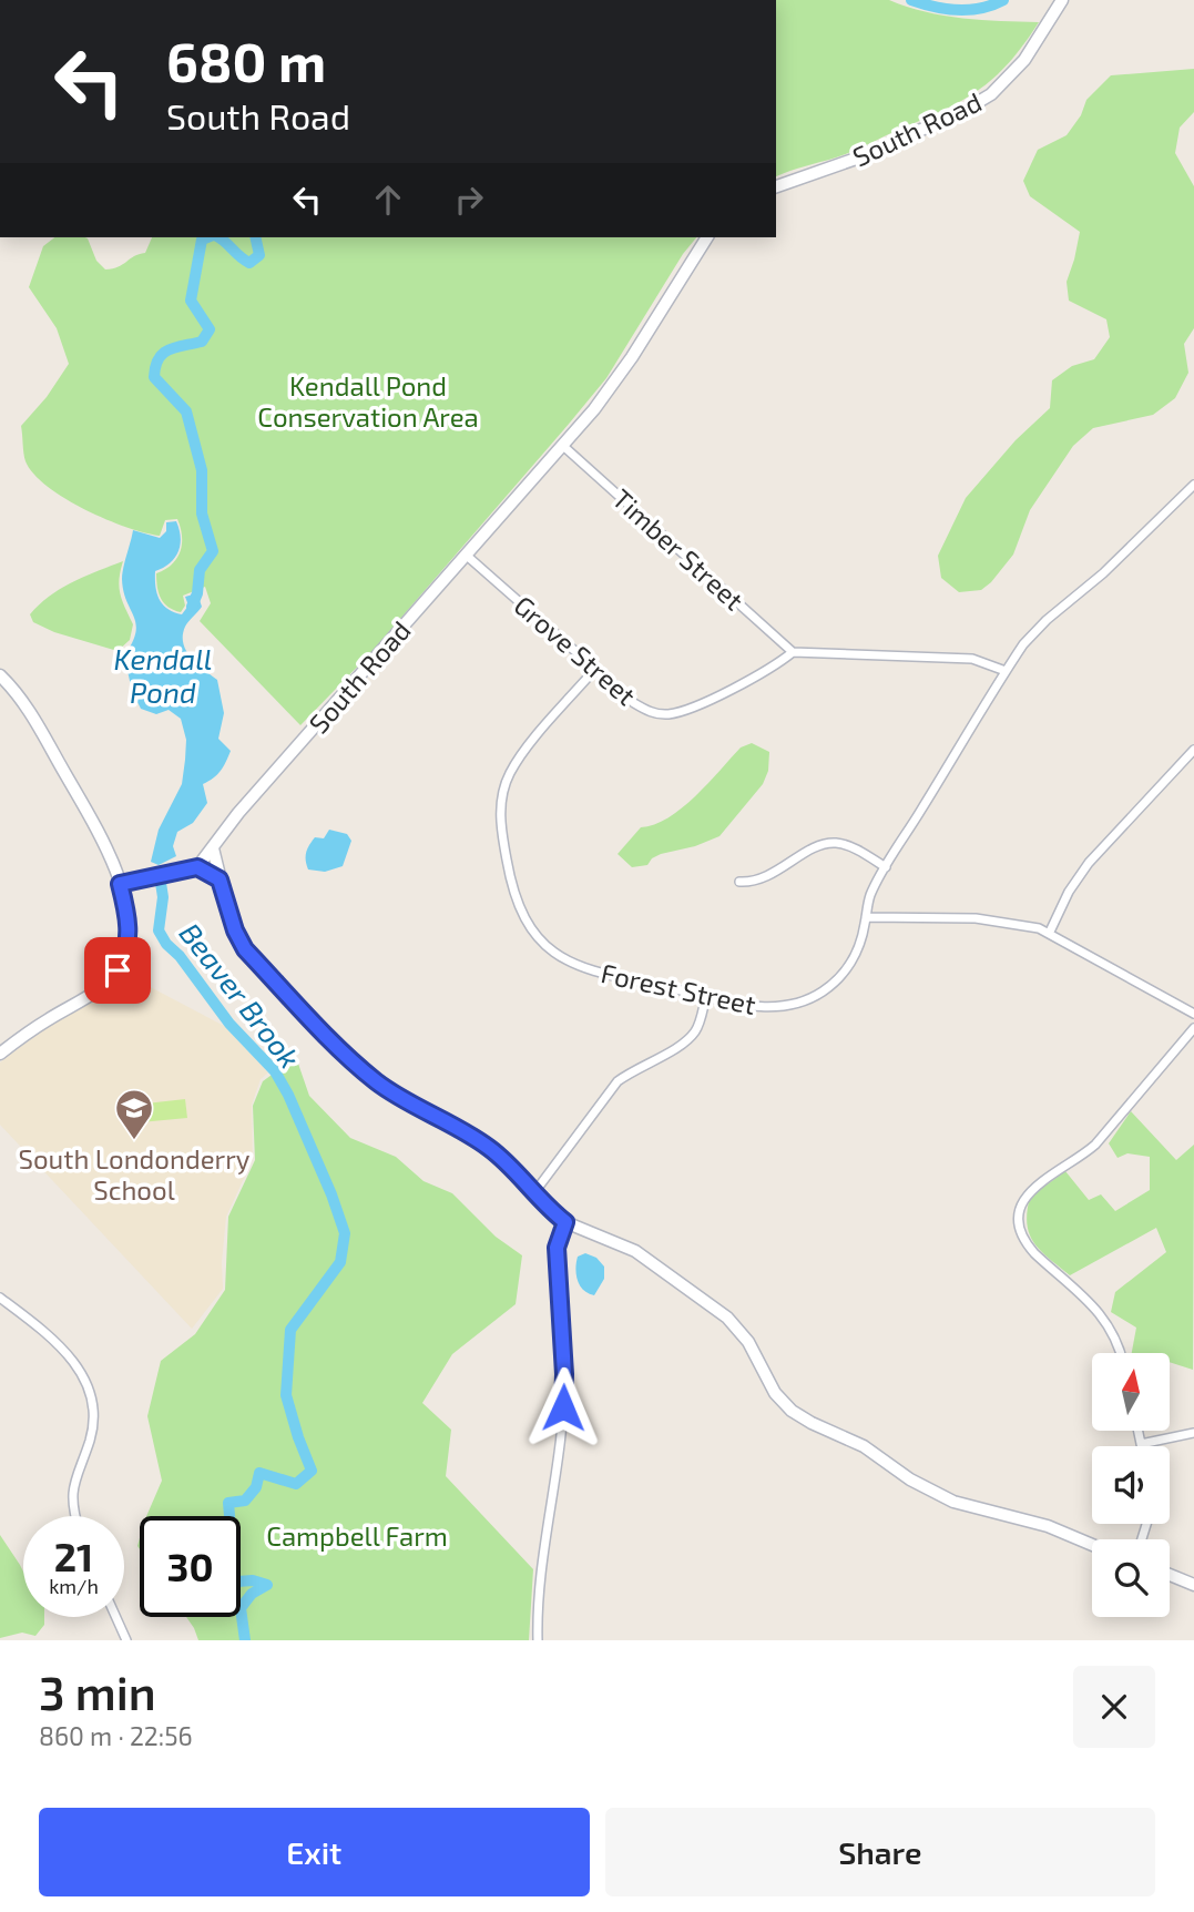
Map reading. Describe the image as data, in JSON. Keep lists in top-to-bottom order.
{
  "streets": {
    "street": [
      "South Road",
      "Timber Street",
      "Grove Street",
      "Forest Street"
    ]
  },
  "crossings": [
    ["South Road", "Timber Street"],
    ["South Road", "Grove Street"],
    ["Timber Street", "Grove Street"],
    ["Grove Street", "Forest Street"]
  ],
  "water": ["Kendall Pond", "Beaver Brook"],
  "parks": ["Kendall Pond Conservation Area", "Campbell Farm"],
  "places": {
    "school or university": ["South Londonderry School"]
  },
  "north": "top",
  "page": {
    "turn": ["680 m", "South Road"],
    "speed": "21 km/h",
    "limit": "30",
    "heading": ["3 min", "860 m · 22:56"],
    "buttons": ["Exit", "Share"]
  }
}
